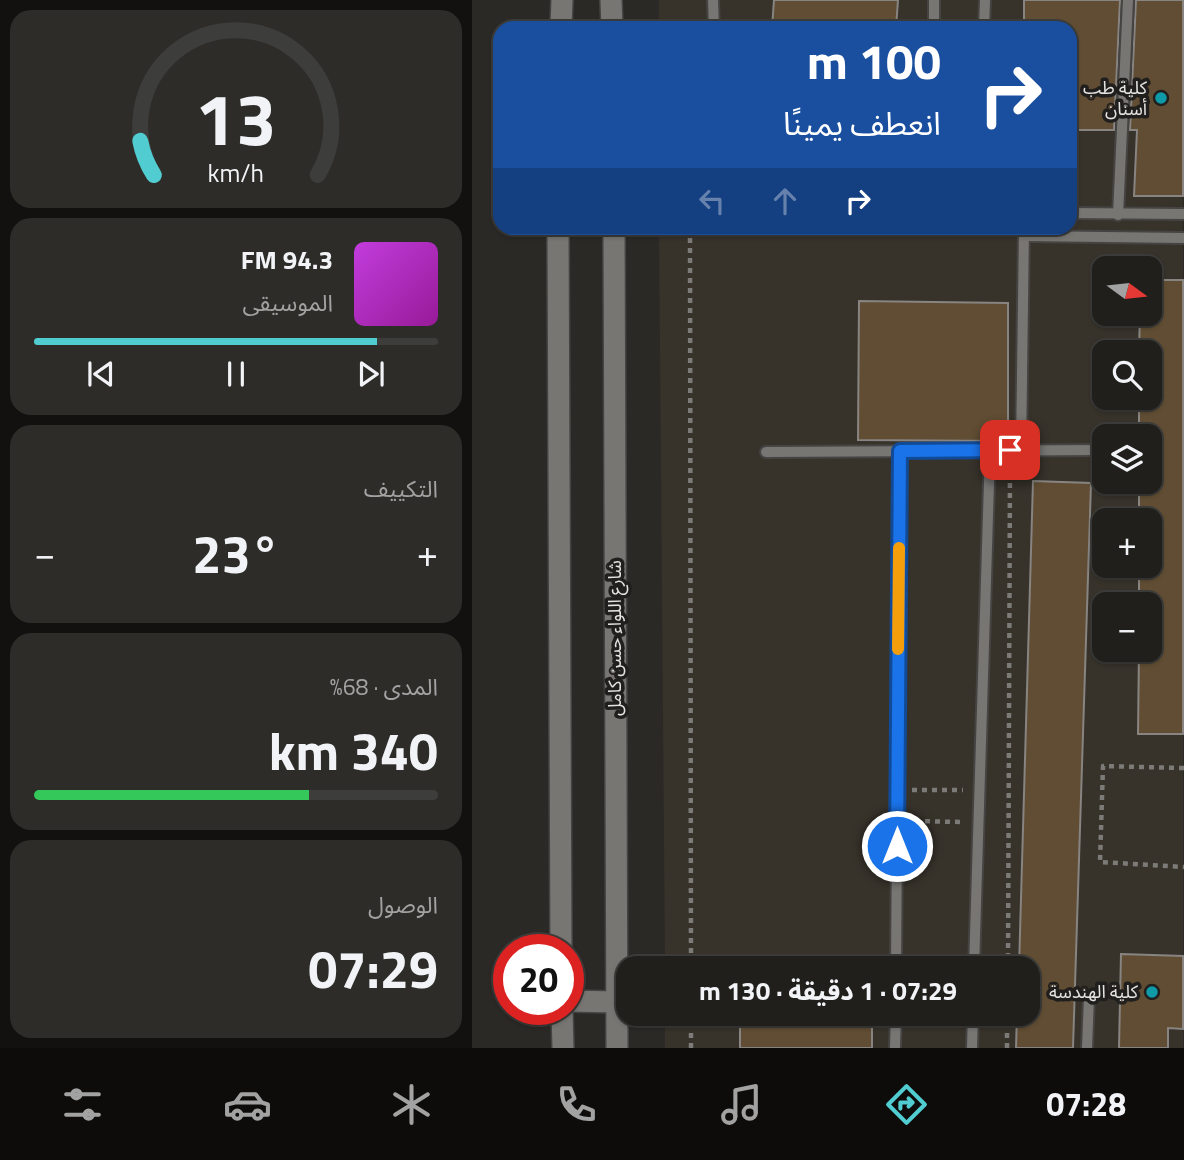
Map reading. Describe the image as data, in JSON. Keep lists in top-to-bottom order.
{
  "streets": {
    "main road": ["شارع اللواء حسن كامل"]
  },
  "places": ["كلية طب أسنان", "كلية الهندسة"],
  "north": "right",
  "page": {
    "turn": ["100 m", "انعطف يمينًا"],
    "song": ["94.3 FM", "الموسيقى"],
    "map_buttons": ["+", "−"],
    "tile": [
      "التكييف",
      ["المدى · 68%", "340 km"],
      ["الوصول", "07:29"]
    ],
    "heat": ["−", "23°", "+"],
    "limit": "20",
    "trip": "07:29 · 1 دقيقة · 130 m",
    "tabs": "07:28",
    "gauge": ["13", "km/h"]
  }
}
